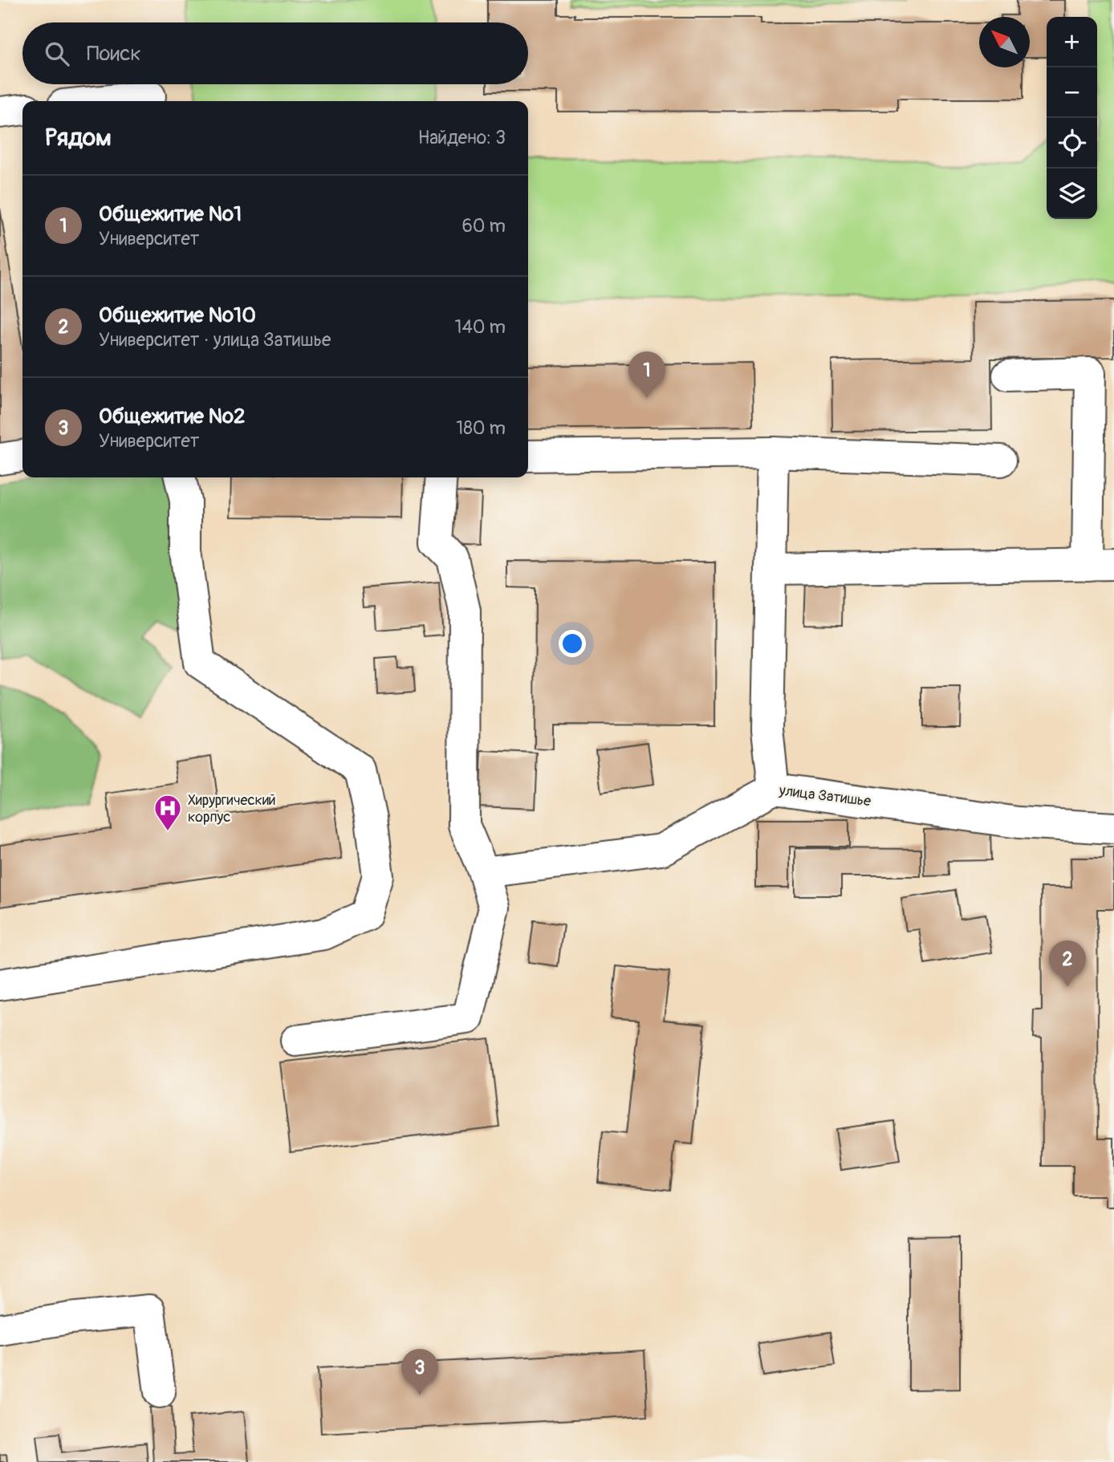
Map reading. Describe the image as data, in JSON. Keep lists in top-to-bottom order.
{
  "streets": {
    "street": ["улица Затишье"]
  },
  "places": {
    "hospital": ["Хирургический корпус"]
  },
  "north": "top left",
  "page": {
    "map_buttons": ["+", "−"],
    "search": "Поиск",
    "heading": ["Рядом", "Найдено: 3"],
    "list": [
      {
        "mark": "1",
        "name": "Общежитие №1",
        "note": "Университет",
        "value": "60 m"
      },
      {
        "mark": "2",
        "name": "Общежитие №10",
        "note": "Университет · улица Затишье",
        "value": "140 m"
      },
      {
        "mark": "3",
        "name": "Общежитие №2",
        "note": "Университет",
        "value": "180 m"
      }
    ],
    "pins": ["1", "2", "3"]
  }
}
